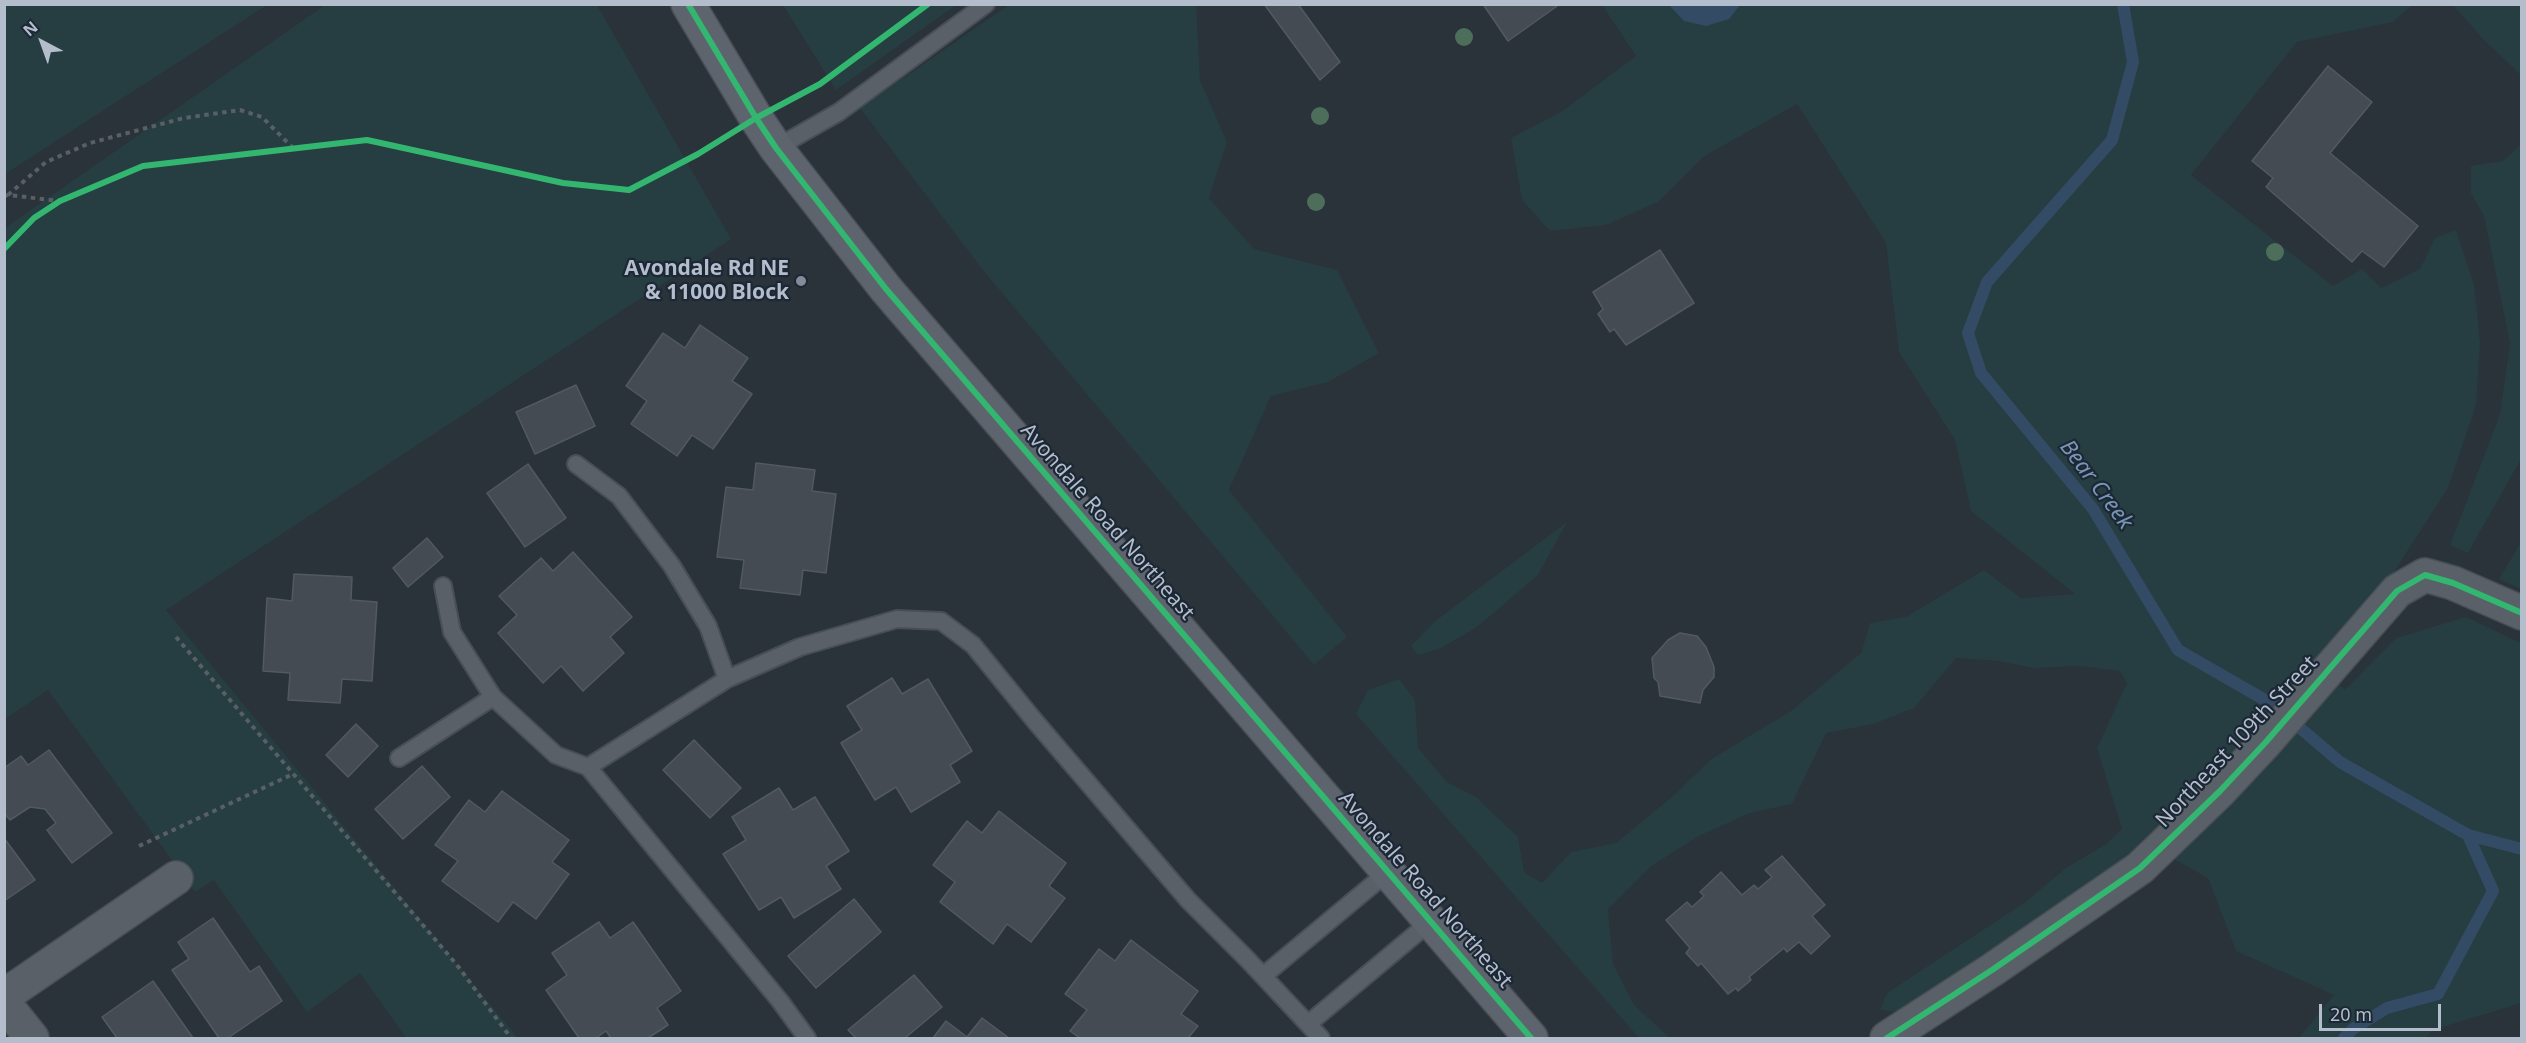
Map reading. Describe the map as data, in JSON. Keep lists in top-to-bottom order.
{
  "streets": {
    "main road": ["Avondale Road Northeast"],
    "street": ["Northeast 109th Street"]
  },
  "water": ["Bear Creek"],
  "places": ["Avondale Rd NE & 11000 Block"],
  "scale_bar": "20 m",
  "north": "top left"
}
